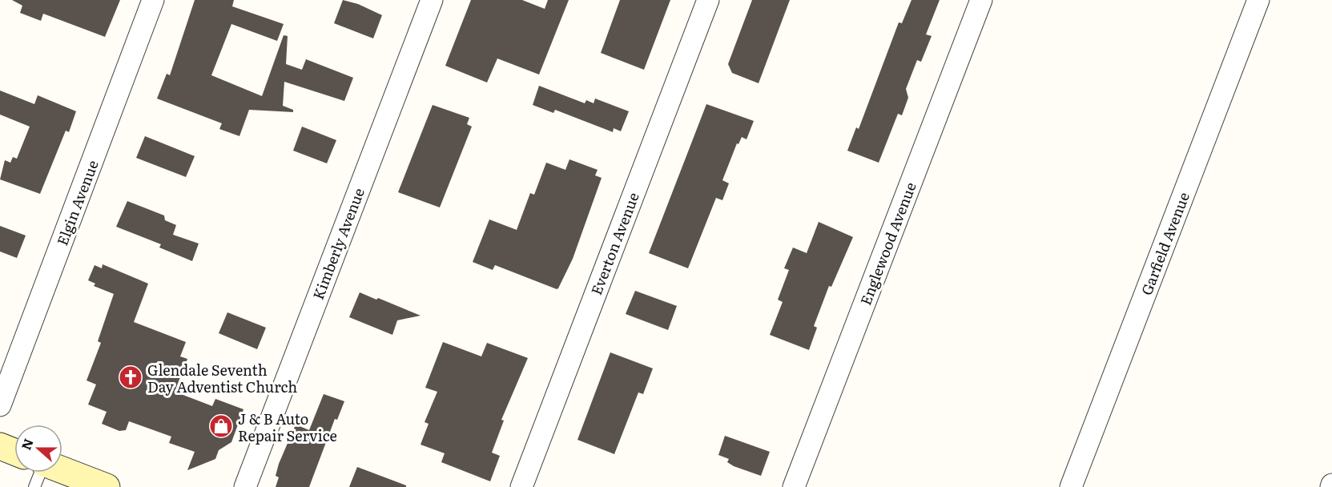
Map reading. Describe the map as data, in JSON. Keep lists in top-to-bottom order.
{
  "streets": {
    "street": [
      "Elgin Avenue",
      "Kimberly Avenue",
      "Everton Avenue",
      "Englewood Avenue",
      "Garfield Avenue"
    ]
  },
  "places": {
    "church": ["Glendale Seventh Day Adventist Church"],
    "shop": ["J & B Auto Repair Service"]
  },
  "north": "left"
}
